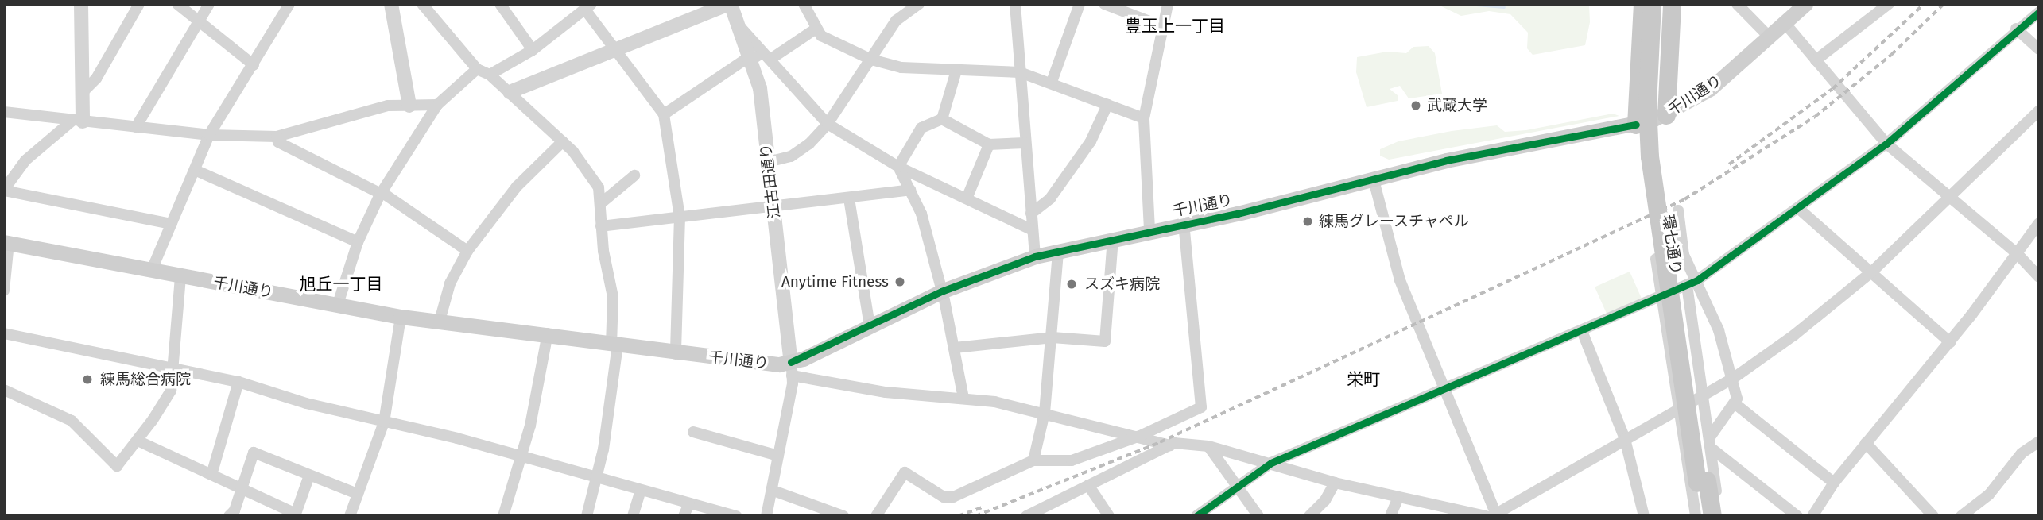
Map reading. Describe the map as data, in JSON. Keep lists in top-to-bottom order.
{
  "streets": {
    "main road": ["千川通り", "環七通り"],
    "street": ["江古田通り"]
  },
  "crossings": [
    ["千川通り", "江古田通り"]
  ],
  "districts": ["豊玉上一丁目", "旭丘一丁目", "栄町"],
  "places": [
    "武蔵大学",
    "練馬グレースチャペル",
    "Anytime Fitness",
    "スズキ病院",
    "練馬総合病院"
  ]
}
